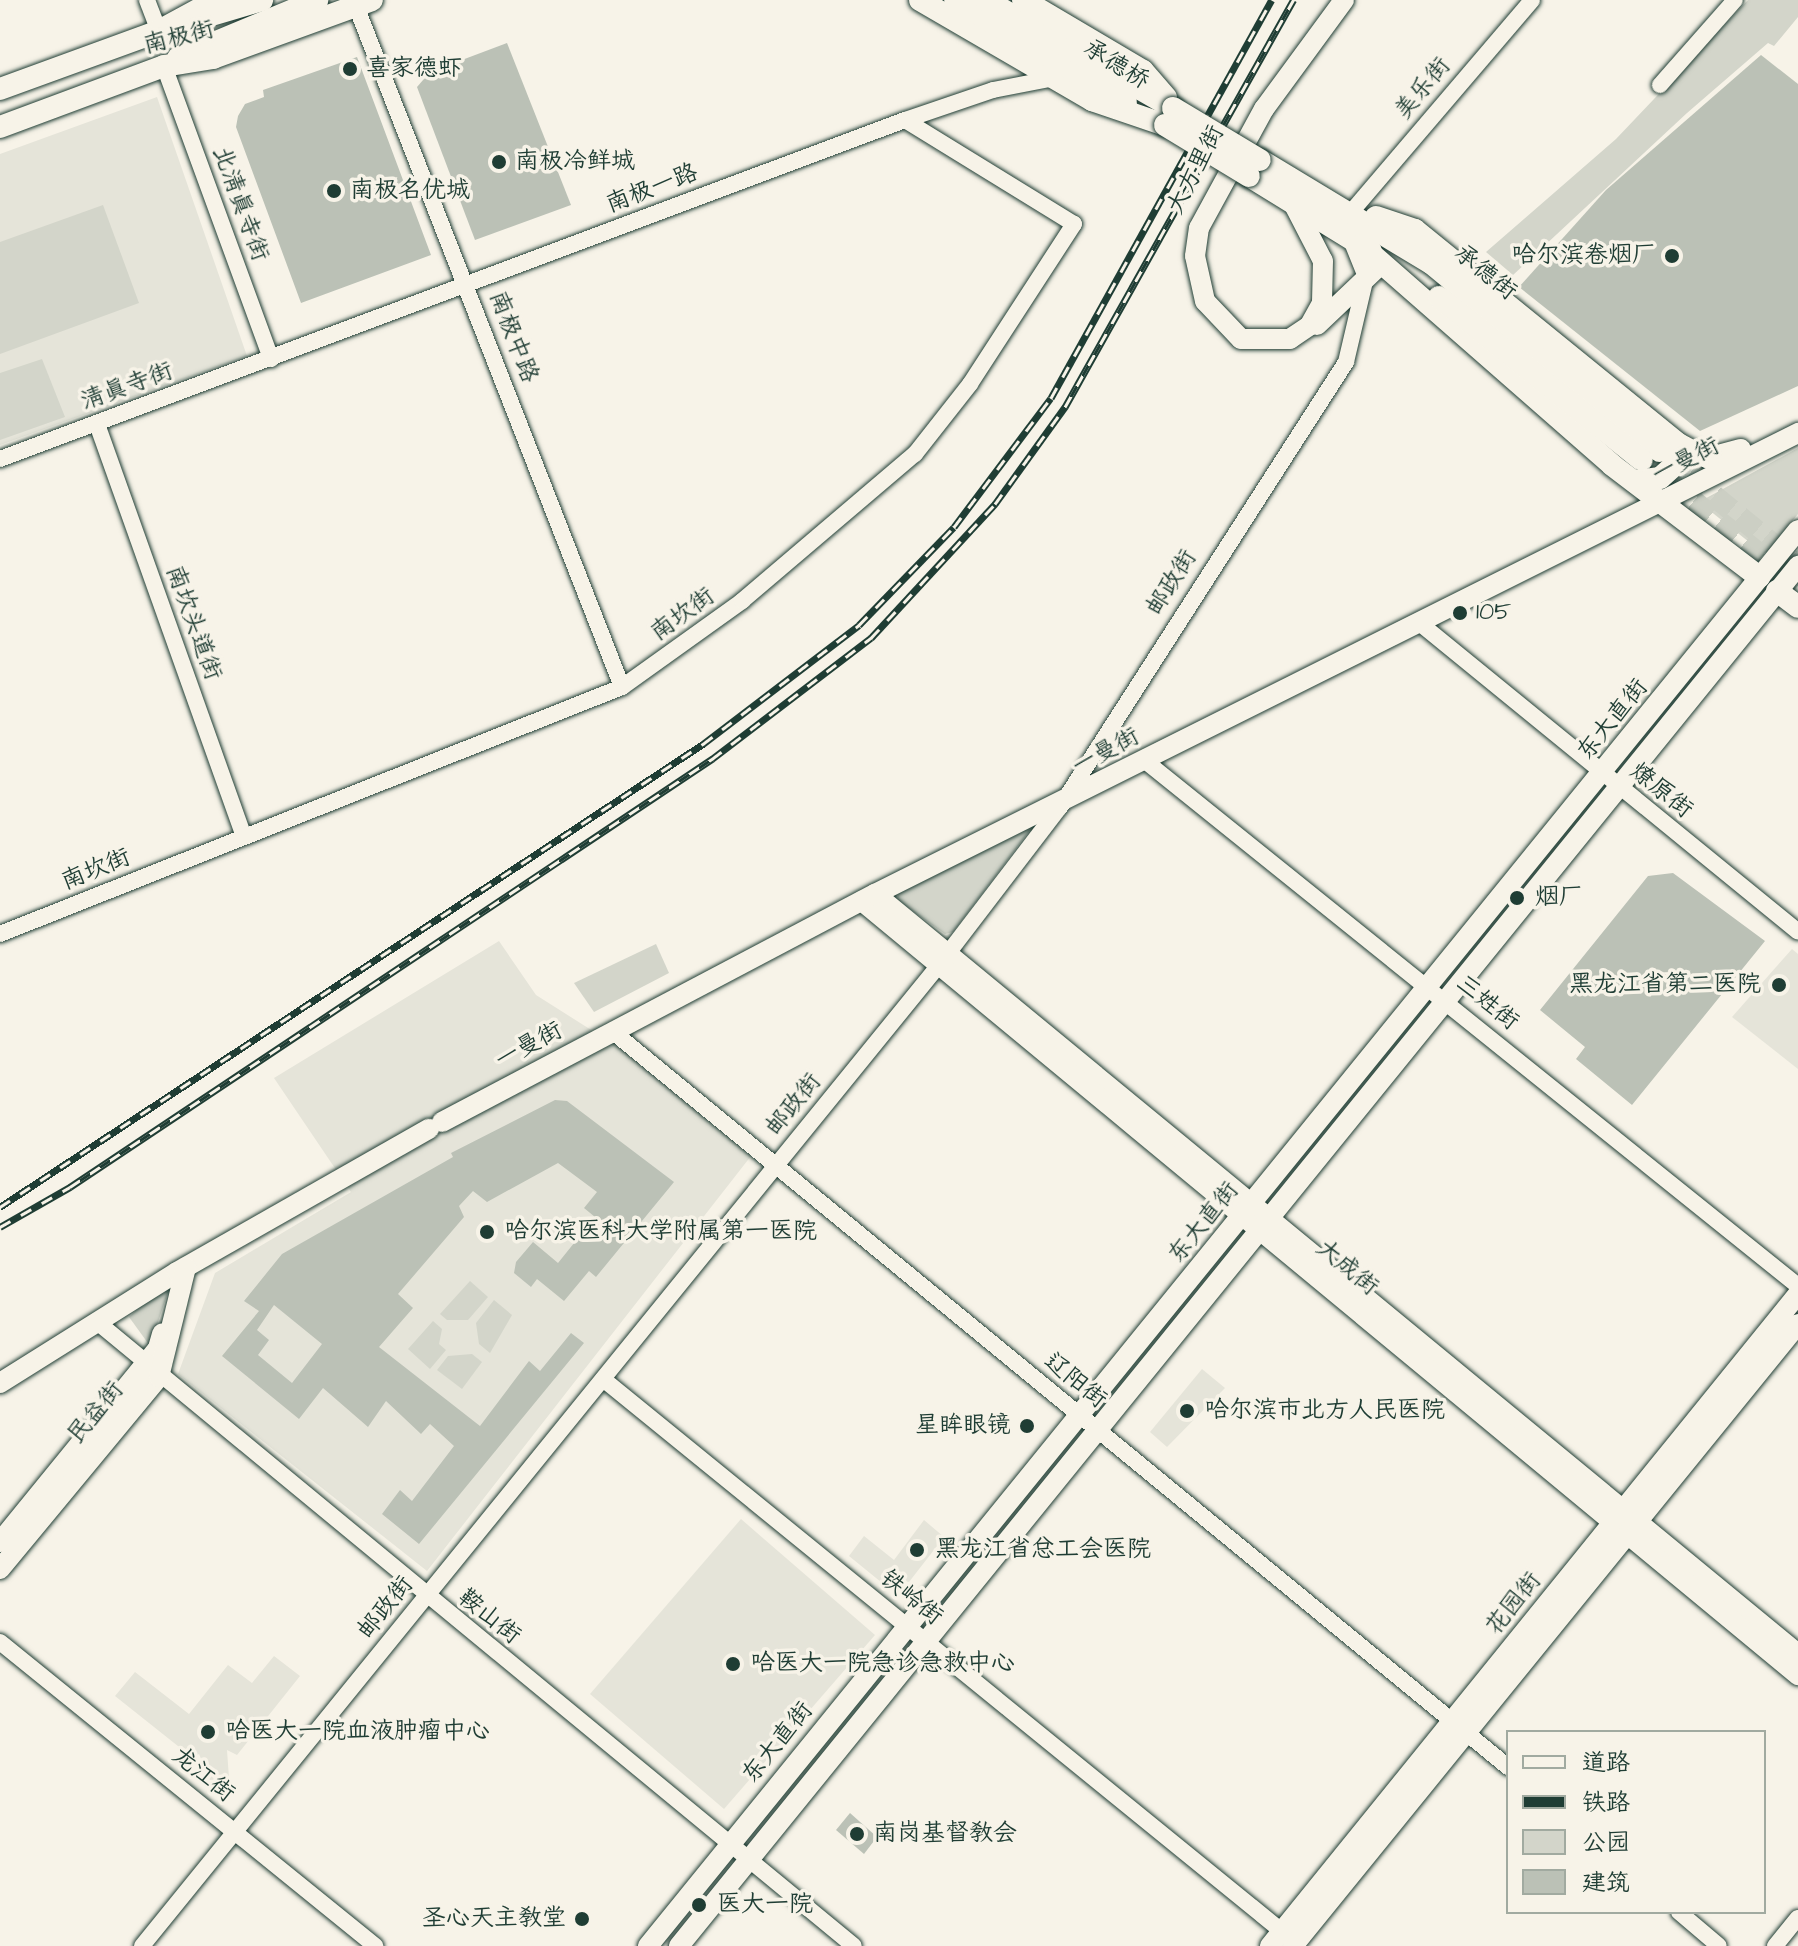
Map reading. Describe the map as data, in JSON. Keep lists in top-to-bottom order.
{
  "streets": {
    "highway": ["南极街", "承德桥", "承德街"],
    "main road": [
      "大方里街",
      "一曼街",
      "东大直街",
      "大成街",
      "民益街",
      "花园街"
    ],
    "street": [
      "美乐街",
      "南极一路",
      "北清真寺街",
      "南极中路",
      "清真寺街",
      "邮政街",
      "南坎街",
      "南坎头道街",
      "燎原街",
      "三姓街",
      "辽阳街",
      "铁岭街",
      "鞍山街",
      "龙江街"
    ]
  },
  "crossings": [
    ["南极街", "北清真寺街"],
    ["南极街", "南极中路"],
    ["承德桥", "承德街"],
    ["美乐街", "承德街"],
    ["大方里街", "承德街"],
    ["大方里街", "邮政街"],
    ["南极一路", "北清真寺街"],
    ["南极一路", "南极中路"],
    ["南极一路", "清真寺街"],
    ["南极一路", "南坎街"],
    ["北清真寺街", "清真寺街"],
    ["承德街", "一曼街"],
    ["南极中路", "南坎街"],
    ["清真寺街", "南坎头道街"],
    ["一曼街", "邮政街"],
    ["一曼街", "燎原街"],
    ["一曼街", "三姓街"],
    ["一曼街", "大成街"],
    ["一曼街", "辽阳街"],
    ["一曼街", "民益街"],
    ["一曼街", "鞍山街"],
    ["邮政街", "大成街"],
    ["邮政街", "辽阳街"],
    ["邮政街", "铁岭街"],
    ["邮政街", "鞍山街"],
    ["邮政街", "龙江街"],
    ["南坎街", "南坎头道街"],
    ["东大直街", "燎原街"],
    ["东大直街", "三姓街"],
    ["东大直街", "大成街"],
    ["东大直街", "辽阳街"],
    ["东大直街", "铁岭街"],
    ["东大直街", "鞍山街"],
    ["大成街", "花园街"],
    ["辽阳街", "花园街"],
    ["民益街", "鞍山街"],
    ["铁岭街", "花园街"]
  ],
  "places": [
    "喜家德虾",
    "南极冷鲜城",
    "南极名优城",
    "哈尔滨卷烟厂",
    "105",
    "烟厂",
    "黑龙江省第二医院",
    "哈尔滨医科大学附属第一医院",
    "哈尔滨市北方人民医院",
    "星眸眼镜",
    "黑龙江省总工会医院",
    "哈医大一院急诊急救中心",
    "哈医大一院血液肿瘤中心",
    "南岗基督教会",
    "医大一院",
    "圣心天主教堂"
  ],
  "legend": [
    "道路",
    "铁路",
    "公园",
    "建筑"
  ]
}
